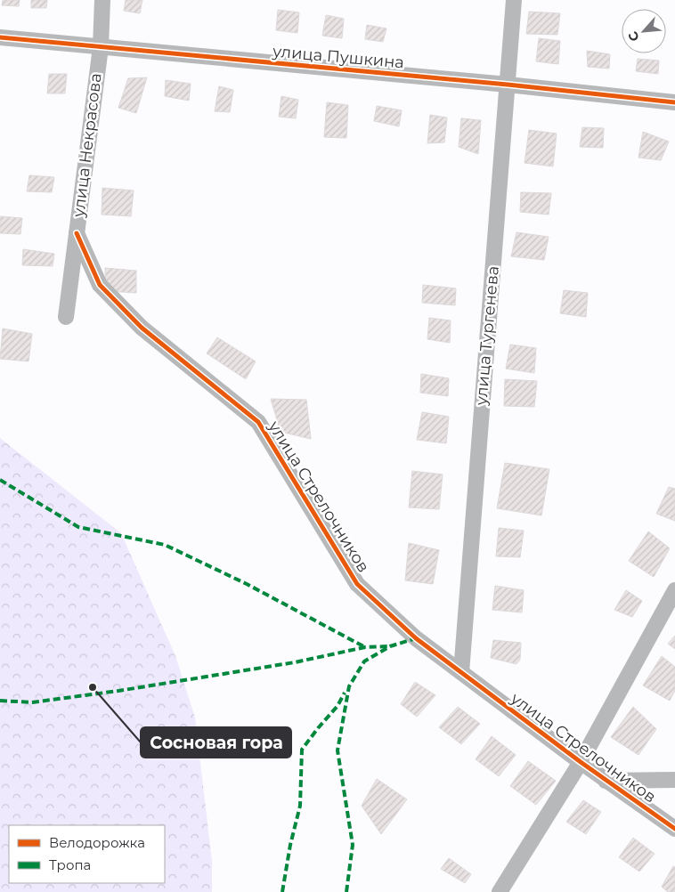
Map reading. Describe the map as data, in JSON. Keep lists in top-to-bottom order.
{
  "streets": {
    "street": [
      "улица Пушкина",
      "улица Некрасова",
      "улица Тургенева",
      "улица Стрелочников"
    ]
  },
  "crossings": [
    ["улица Пушкина", "улица Некрасова"],
    ["улица Пушкина", "улица Тургенева"],
    ["улица Некрасова", "улица Стрелочников"],
    ["улица Тургенева", "улица Стрелочников"]
  ],
  "places": ["Сосновая гора"],
  "legend": ["Велодорожка", "Тропа"],
  "north": "bottom left"
}
